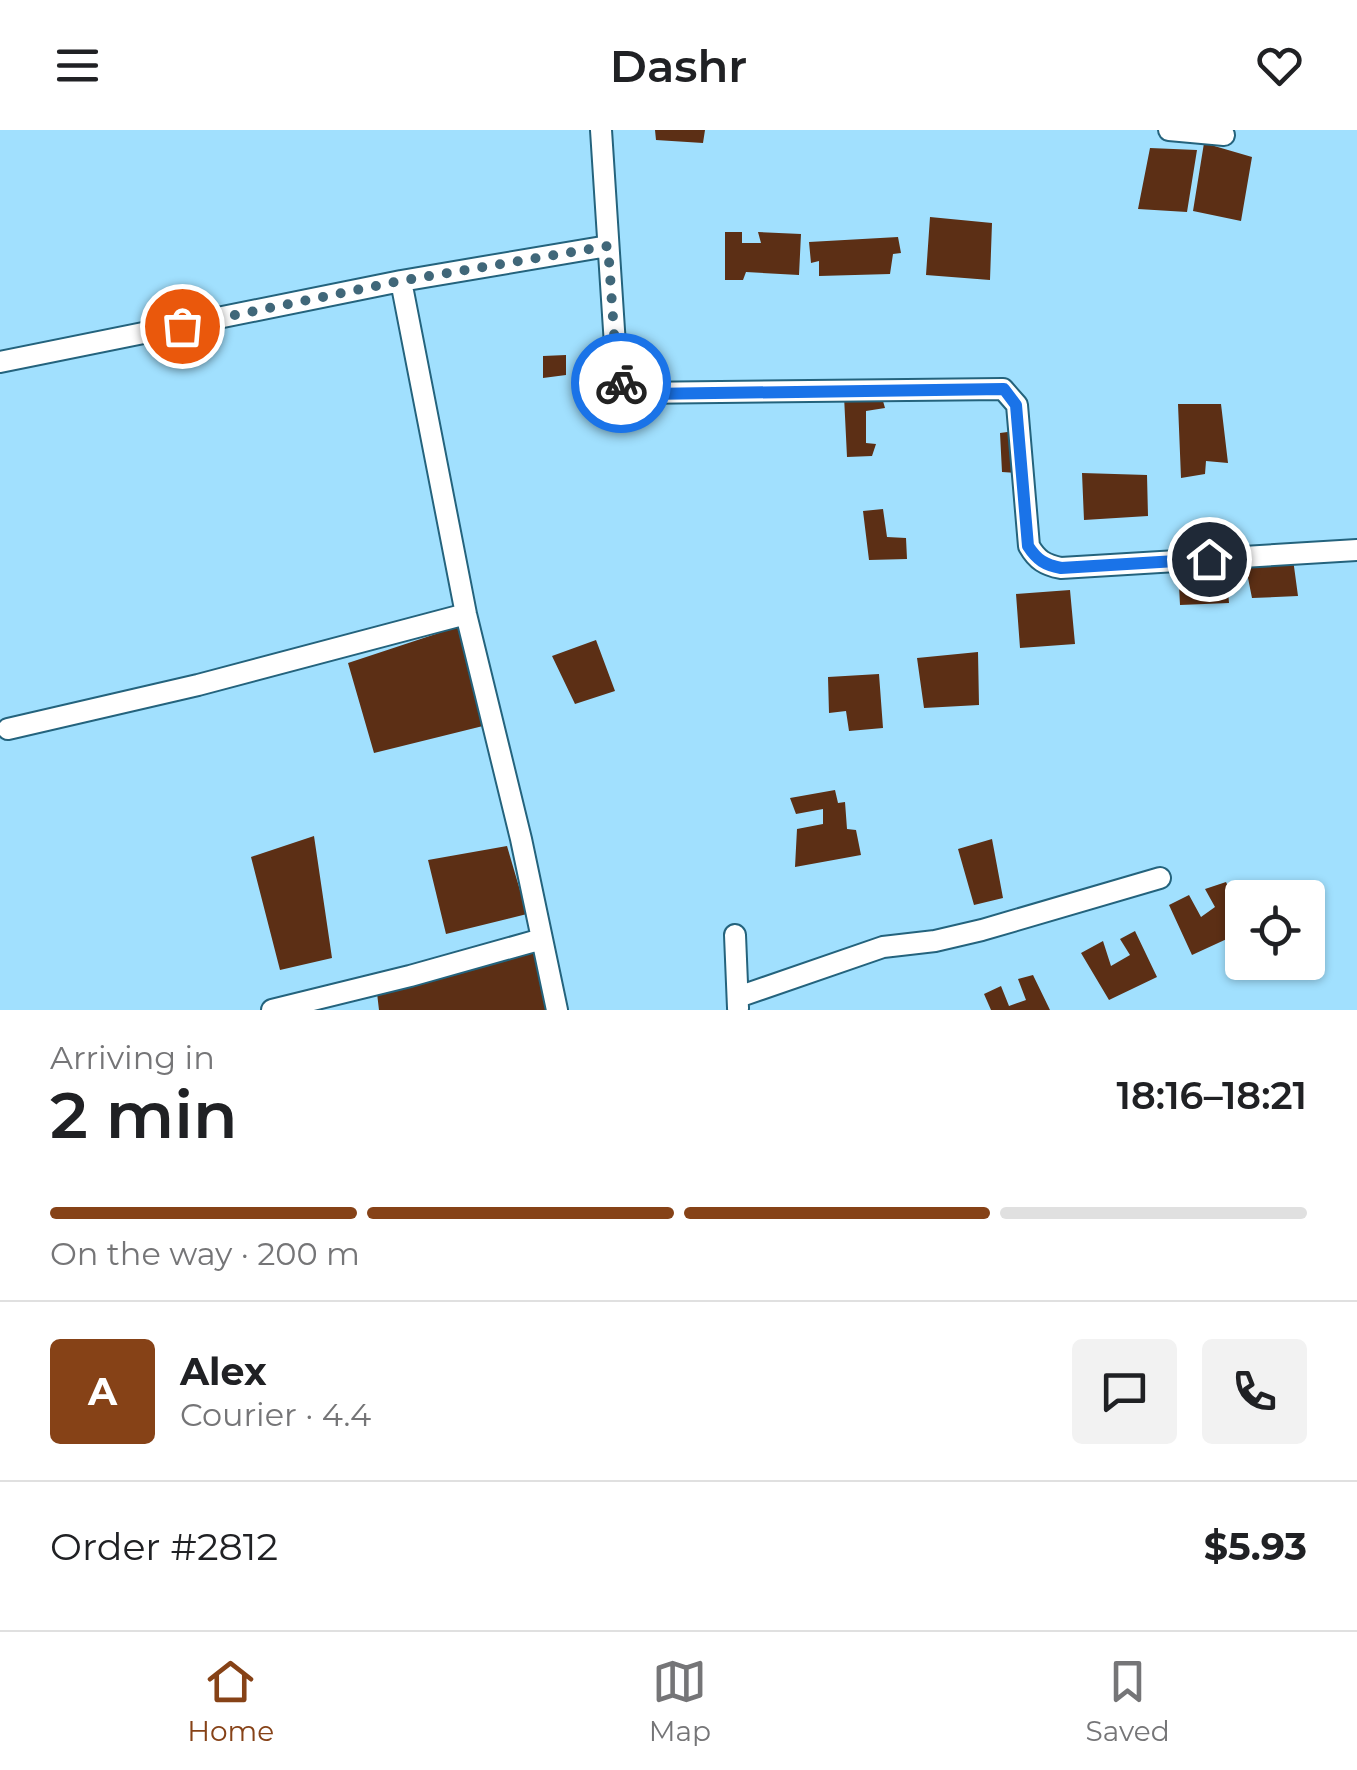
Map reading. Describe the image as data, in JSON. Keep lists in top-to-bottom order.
{
  "page": {
    "header": "Dashr",
    "heading": ["2 min", "Arriving in", "18:16–18:21"],
    "panel": [
      "Alex",
      "Courier · 4.4",
      "Order #2812",
      "$5.93"
    ],
    "bar": "On the way · 200 m",
    "round": "A",
    "tabs": ["Home", "Map", "Saved"]
  }
}
